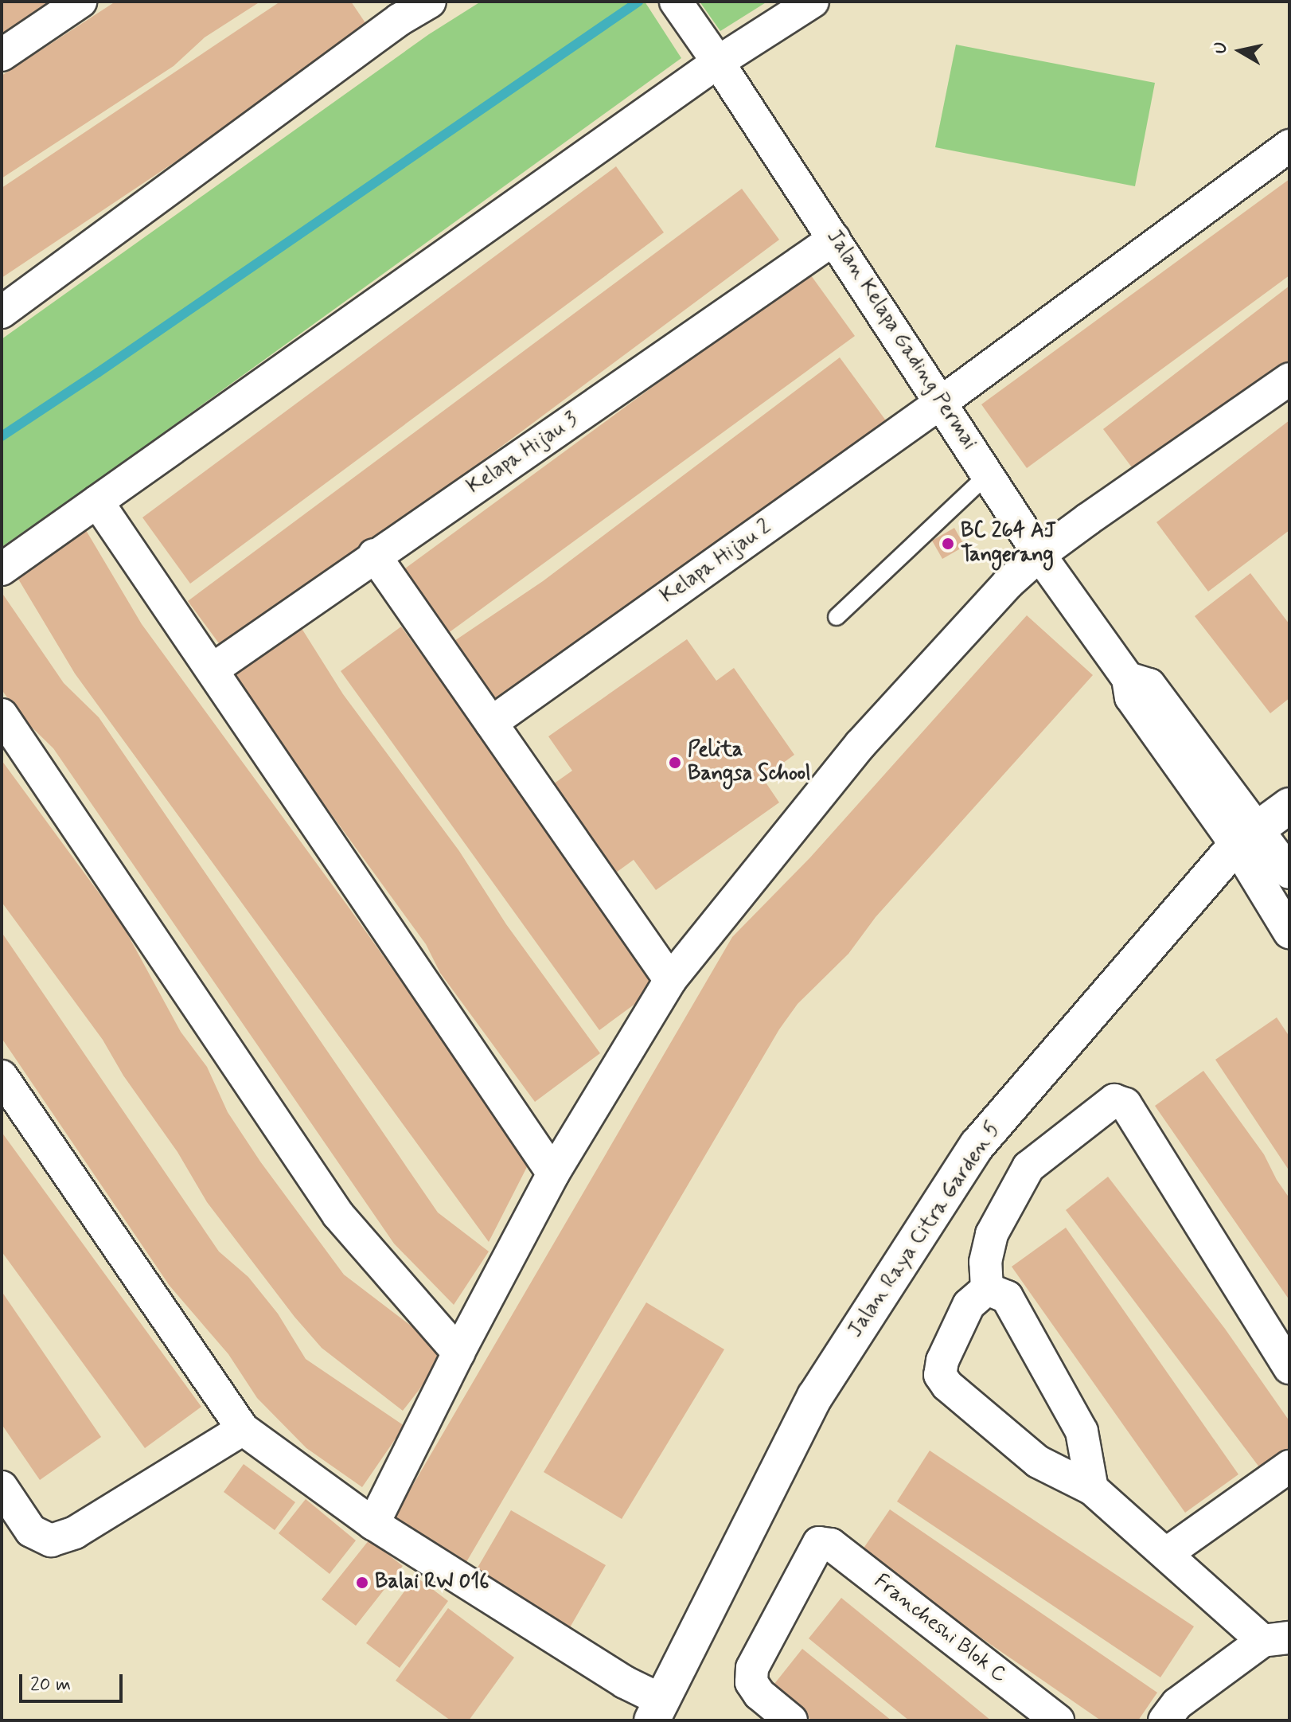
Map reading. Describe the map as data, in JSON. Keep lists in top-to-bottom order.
{
  "streets": {
    "street": [
      "Jalan Kelapa Gading Permai",
      "Kelapa Hijau 3",
      "Kelapa Hijau 2",
      "Jalan Raya Citra Garden 5",
      "Francheshi Blok C"
    ]
  },
  "crossings": [
    ["Jalan Kelapa Gading Permai", "Kelapa Hijau 3"],
    ["Jalan Kelapa Gading Permai", "Kelapa Hijau 2"],
    ["Jalan Kelapa Gading Permai", "Jalan Raya Citra Garden 5"]
  ],
  "places": ["BC 264 AJ Tangerang", "Pelita Bangsa School", "Balai RW 016"],
  "scale_bar": "20 m",
  "north": "left"
}
